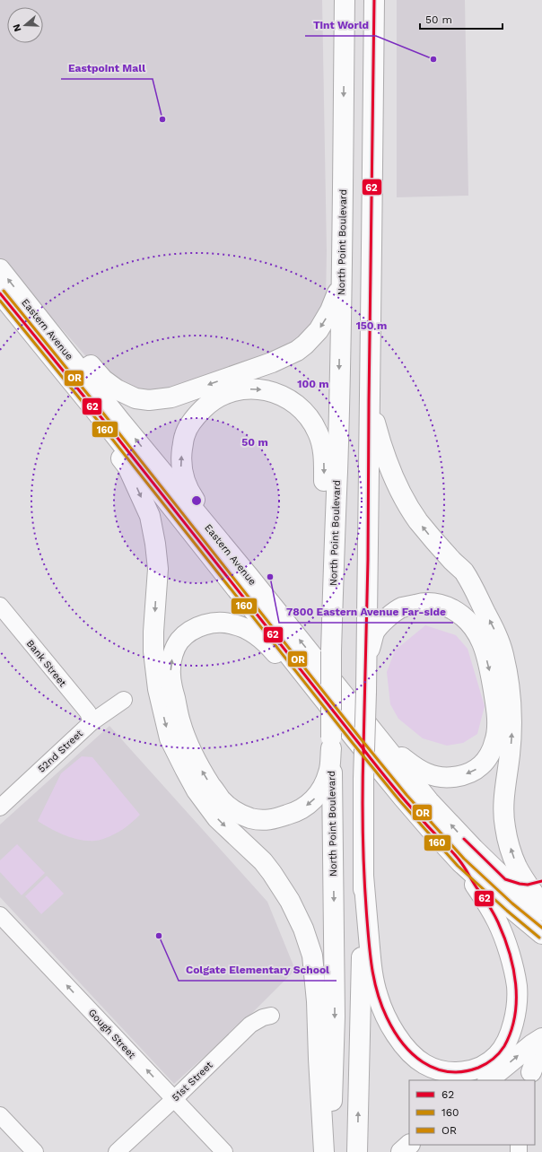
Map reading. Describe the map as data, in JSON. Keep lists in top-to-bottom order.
{
  "streets": {
    "main road": ["North Point Boulevard", "Eastern Avenue"],
    "street": [
      "Bank Street",
      "52nd Street",
      "Gough Street",
      "51st Street"
    ]
  },
  "crossings": [
    ["Bank Street", "52nd Street"],
    ["Gough Street", "51st Street"]
  ],
  "one_way": ["Gough Street"],
  "places": [
    "Tint World",
    "Eastpoint Mall",
    "7800 Eastern Avenue Far-side",
    "Colgate Elementary School"
  ],
  "lines": ["transit line 62", "transit line OR", "transit line 160"],
  "legend": ["62", "160", "OR"],
  "scale_bar": "50 m",
  "north": "left",
  "rings": ["150 m", "100 m", "50 m"]
}
